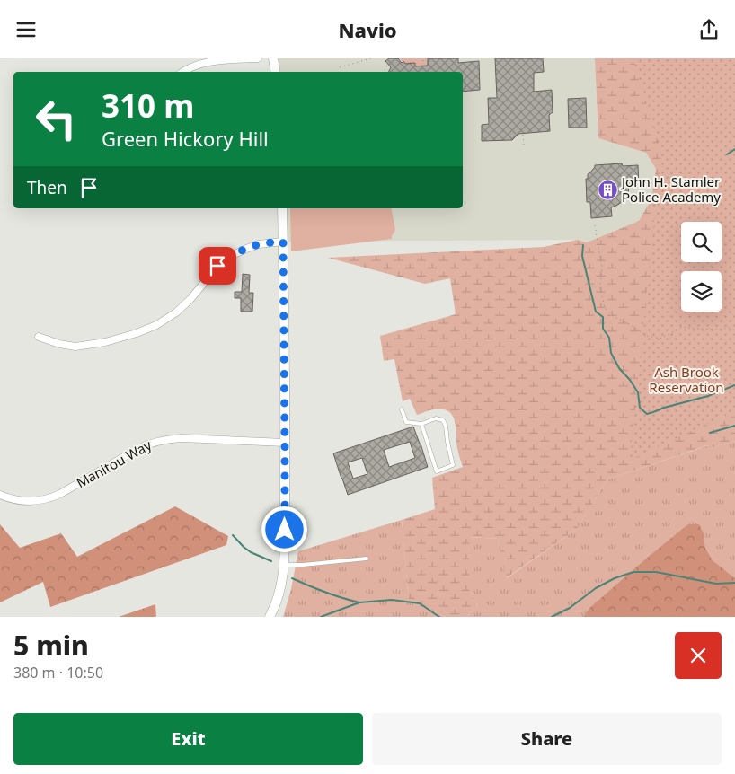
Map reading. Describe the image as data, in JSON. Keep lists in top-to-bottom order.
{
  "streets": {
    "street": ["Manitou Way"]
  },
  "parks": ["Ash Brook Reservation"],
  "places": {
    "building": ["John H. Stamler Police Academy"]
  },
  "page": {
    "header": "Navio",
    "turn": ["310 m", "Green Hickory Hill"],
    "then": "Then",
    "heading": ["5 min", "380 m · 10:50"],
    "buttons": ["Exit", "Share"]
  }
}
